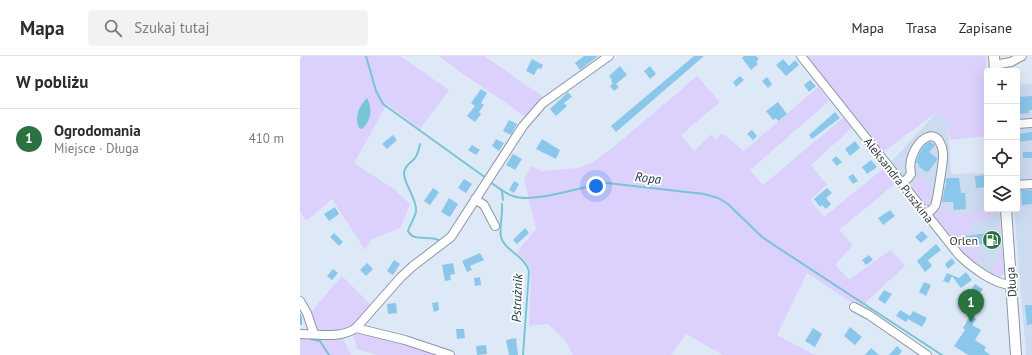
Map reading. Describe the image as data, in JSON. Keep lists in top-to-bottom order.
{
  "streets": {
    "main road": ["Długa"],
    "street": ["Aleksandra Puszkina"]
  },
  "crossings": [
    ["Aleksandra Puszkina", "Długa"]
  ],
  "water": ["Ropa", "Pstrużnik"],
  "places": {
    "fuel station": ["Orlen"]
  },
  "page": {
    "header": "Mapa",
    "search": "Szukaj tutaj",
    "nav": ["Mapa", "Trasa", "Zapisane"],
    "heading": "W pobliżu",
    "map_buttons": ["+", "−"],
    "list": [
      {
        "mark": "1",
        "name": "Ogrodomania",
        "note": "Miejsce · Długa",
        "value": "410 m"
      }
    ],
    "pins": "1"
  }
}
